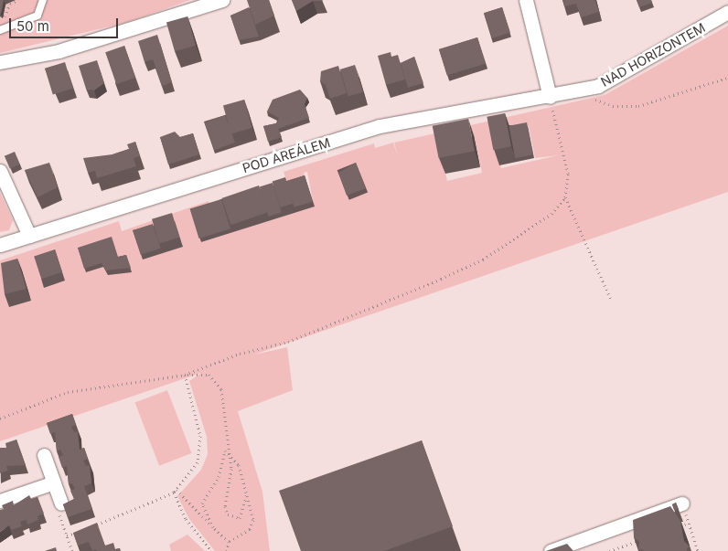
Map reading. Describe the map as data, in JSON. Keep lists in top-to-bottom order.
{
  "streets": {
    "street": ["NAD HORIZONTEM", "POD AREÁLEM"]
  },
  "crossings": [
    ["NAD HORIZONTEM", "POD AREÁLEM"]
  ],
  "scale_bar": "50 m"
}
